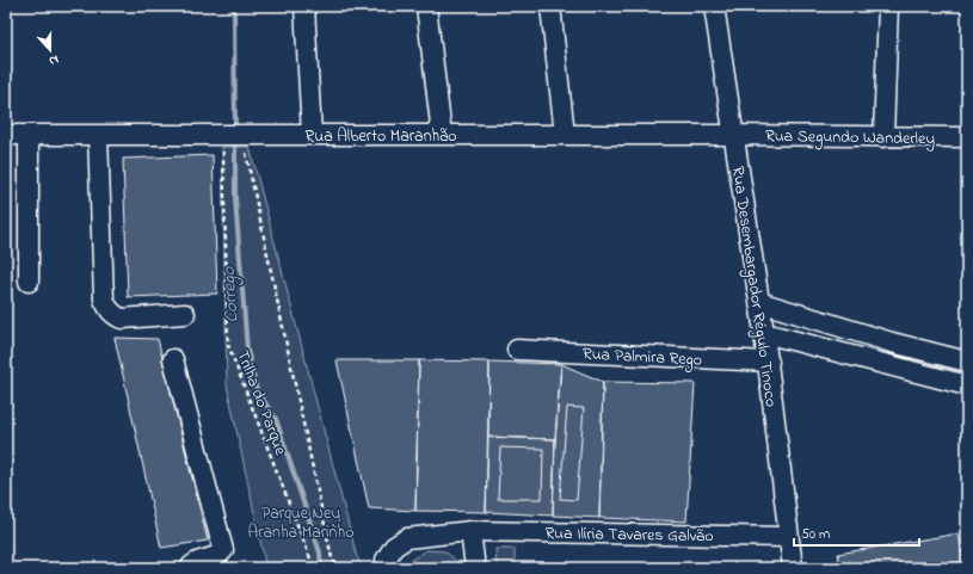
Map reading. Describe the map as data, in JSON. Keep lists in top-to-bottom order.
{
  "streets": {
    "street": [
      "Rua Alberto Maranhão",
      "Rua Segundo Wanderley",
      "Rua Desembargador Régulo Tinoco",
      "Rua Palmira Rego",
      "Rua Ilíria Tavares Galvão"
    ],
    "path": ["Trilha do Parque"]
  },
  "crossings": [
    ["Rua Alberto Maranhão", "Rua Segundo Wanderley"],
    ["Rua Alberto Maranhão", "Rua Desembargador Régulo Tinoco"],
    ["Rua Alberto Maranhão", "Trilha do Parque"],
    ["Rua Segundo Wanderley", "Rua Desembargador Régulo Tinoco"],
    ["Rua Desembargador Régulo Tinoco", "Rua Palmira Rego"],
    ["Rua Desembargador Régulo Tinoco", "Rua Ilíria Tavares Galvão"]
  ],
  "water": ["Corrego"],
  "parks": ["Parque Ney Aranha Marinho"],
  "scale_bar": "50 m",
  "north": "bottom"
}
